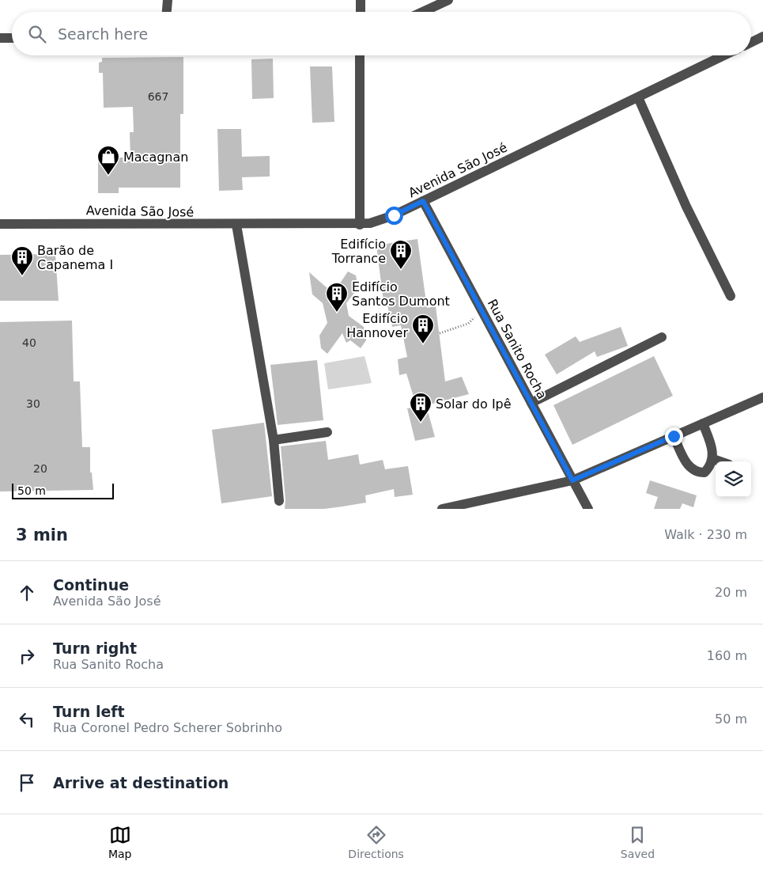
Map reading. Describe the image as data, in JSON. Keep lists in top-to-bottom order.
{
  "streets": {
    "street": ["Avenida São José", "Rua Sanito Rocha"]
  },
  "crossings": [
    ["Avenida São José", "Rua Sanito Rocha"]
  ],
  "places": {
    "shop": ["Macagnan"],
    "building": [
      "Edifício Torrance",
      "Barão de Capanema I",
      "Edifício Santos Dumont",
      "Edifício Hannover",
      "Solar do Ipê"
    ]
  },
  "house_numbers": [
    "667",
    "40",
    "30",
    "20"
  ],
  "scale_bar": "50 m",
  "page": {
    "search": "Search here",
    "scale": "50 m",
    "heading": ["3 min", "Walk · 230 m"],
    "list": [
      ["Continue", "Avenida São José", "20 m"],
      ["Turn right", "Rua Sanito Rocha", "160 m"],
      ["Turn left", "Rua Coronel Pedro Scherer Sobrinho", "50 m"],
      "Arrive at destination"
    ],
    "nav": ["Map", "Directions", "Saved"]
  }
}
